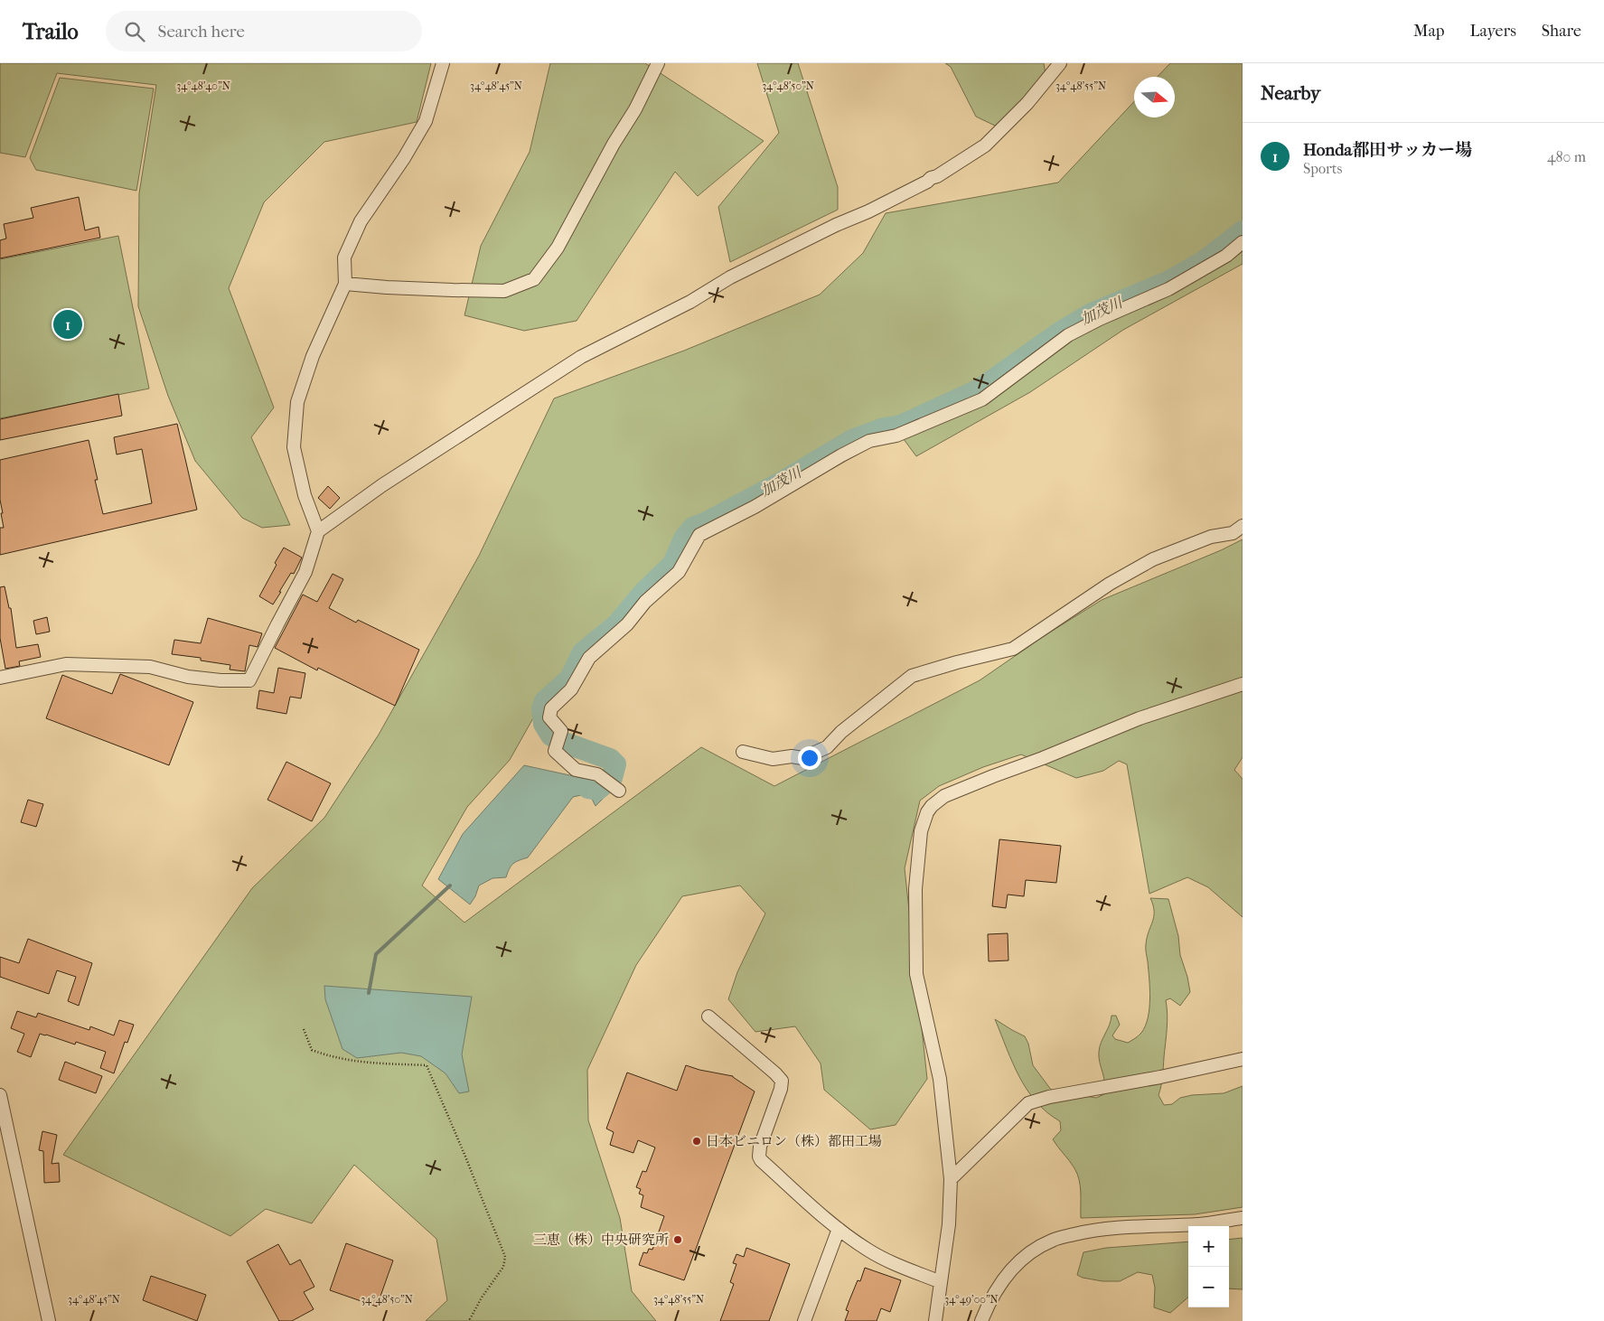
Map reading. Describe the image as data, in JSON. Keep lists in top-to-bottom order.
{
  "water": ["加茂川"],
  "places": ["日本ビニロン（株）都田工場", "三恵（株）中央研究所"],
  "north": "right",
  "page": {
    "header": "Trailo",
    "search": "Search here",
    "nav": ["Map", "Layers", "Share"],
    "heading": "Nearby",
    "list": [
      {
        "mark": "1",
        "name": "Honda都田サッカー場",
        "note": "Sports",
        "value": "480 m"
      }
    ],
    "pins": "1",
    "map_buttons": ["+", "−"]
  },
  "coordinates": [
    "34°48'40\"N",
    "34°48'45\"N",
    "34°48'50\"N",
    "34°48'55\"N",
    "34°49'00\"N"
  ]
}
